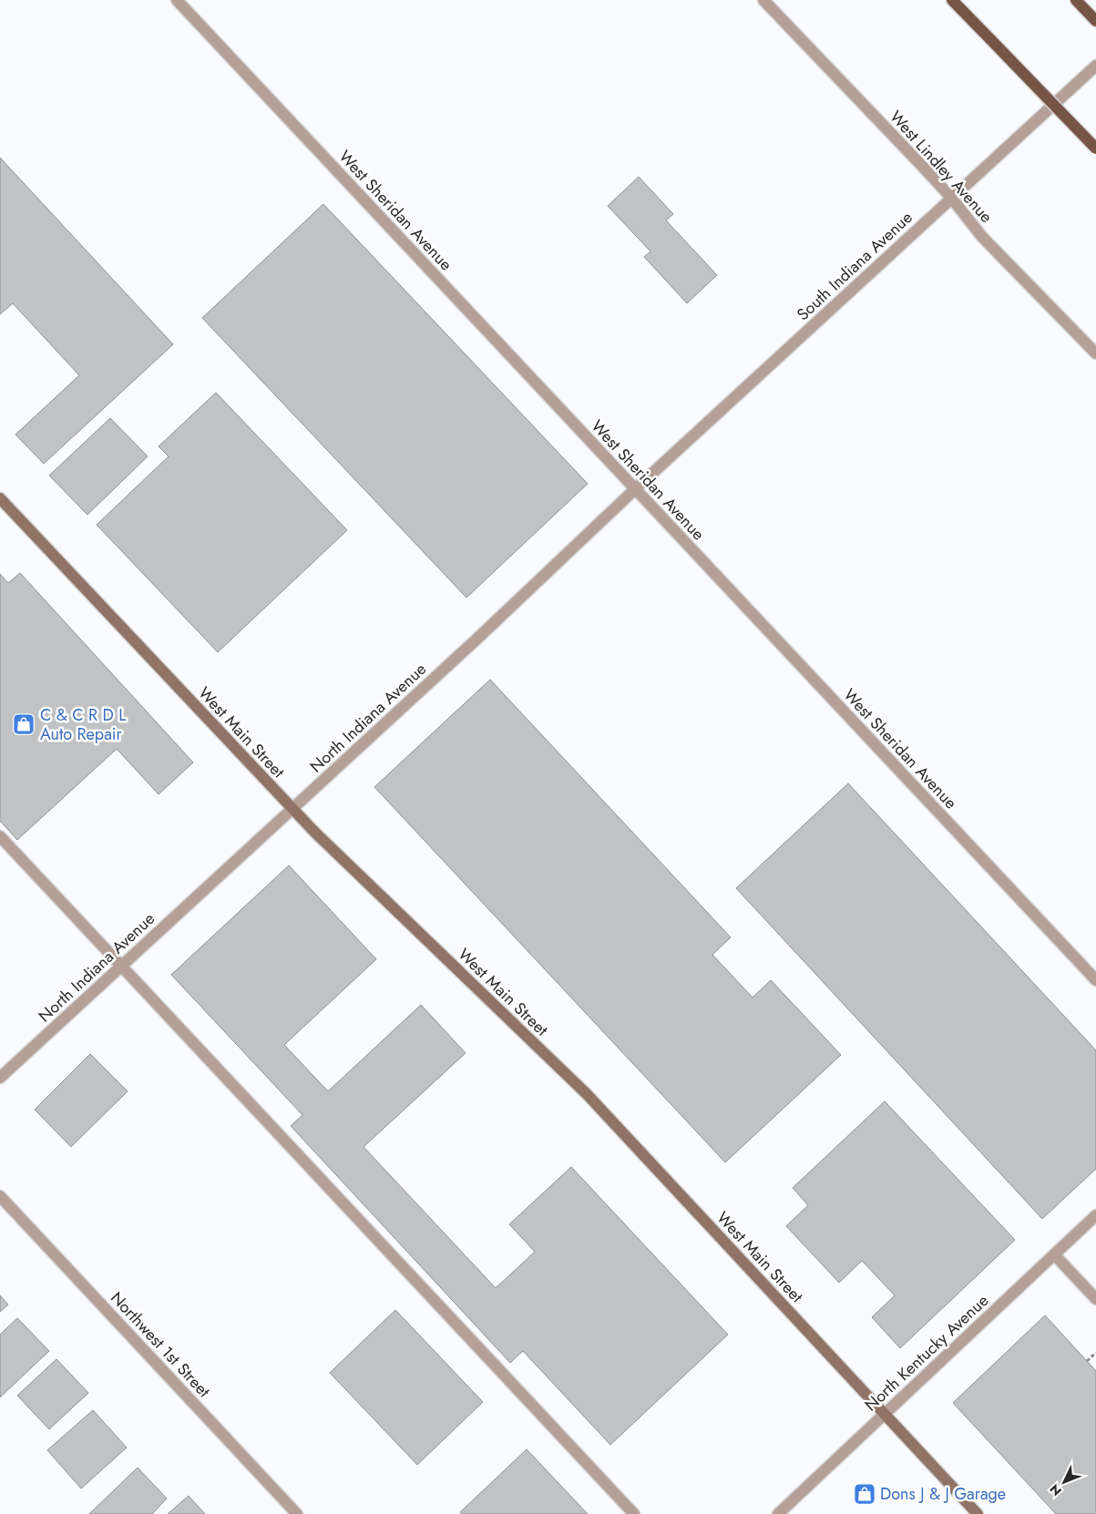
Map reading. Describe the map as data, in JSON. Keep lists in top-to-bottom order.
{
  "streets": {
    "main road": ["West Main Street"],
    "street": [
      "West Lindley Avenue",
      "West Sheridan Avenue",
      "South Indiana Avenue",
      "North Indiana Avenue",
      "Northwest 1st Street",
      "North Kentucky Avenue"
    ]
  },
  "crossings": [
    ["West Lindley Avenue", "South Indiana Avenue"],
    ["West Sheridan Avenue", "South Indiana Avenue"],
    ["West Sheridan Avenue", "North Indiana Avenue"],
    ["South Indiana Avenue", "North Indiana Avenue"],
    ["North Indiana Avenue", "West Main Street"],
    ["West Main Street", "North Kentucky Avenue"]
  ],
  "places": {
    "shop": ["C & C R D L Auto Repair", "Dons J & J Garage"]
  },
  "north": "bottom left"
}
